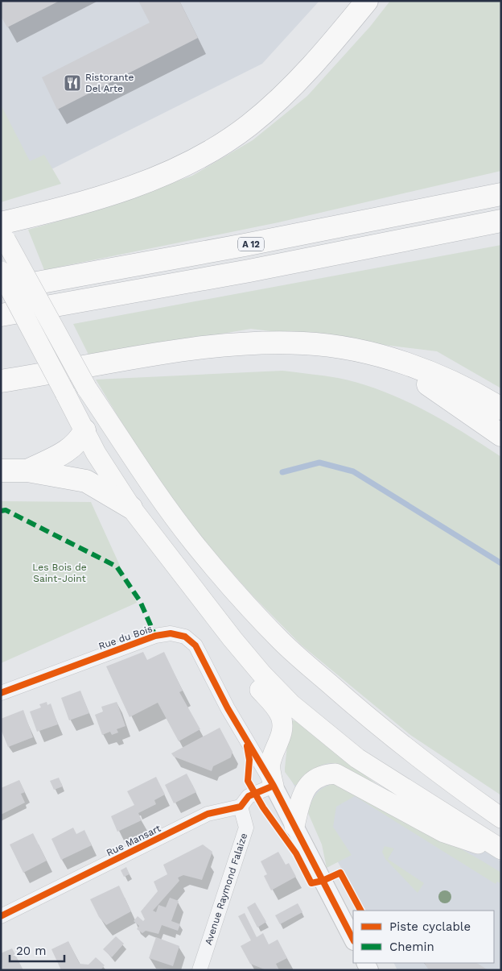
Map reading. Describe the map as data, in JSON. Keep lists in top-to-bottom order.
{
  "streets": {
    "highway": ["A 12"],
    "street": ["Rue du Bois", "Rue Mansart", "Avenue Raymond Falaize"]
  },
  "crossings": [
    ["Rue Mansart", "Avenue Raymond Falaize"]
  ],
  "parks": ["Les Bois de Saint-Joint"],
  "places": {
    "restaurant": ["Ristorante Del Arte"]
  },
  "legend": ["Piste cyclable", "Chemin"],
  "scale_bar": "20 m"
}
